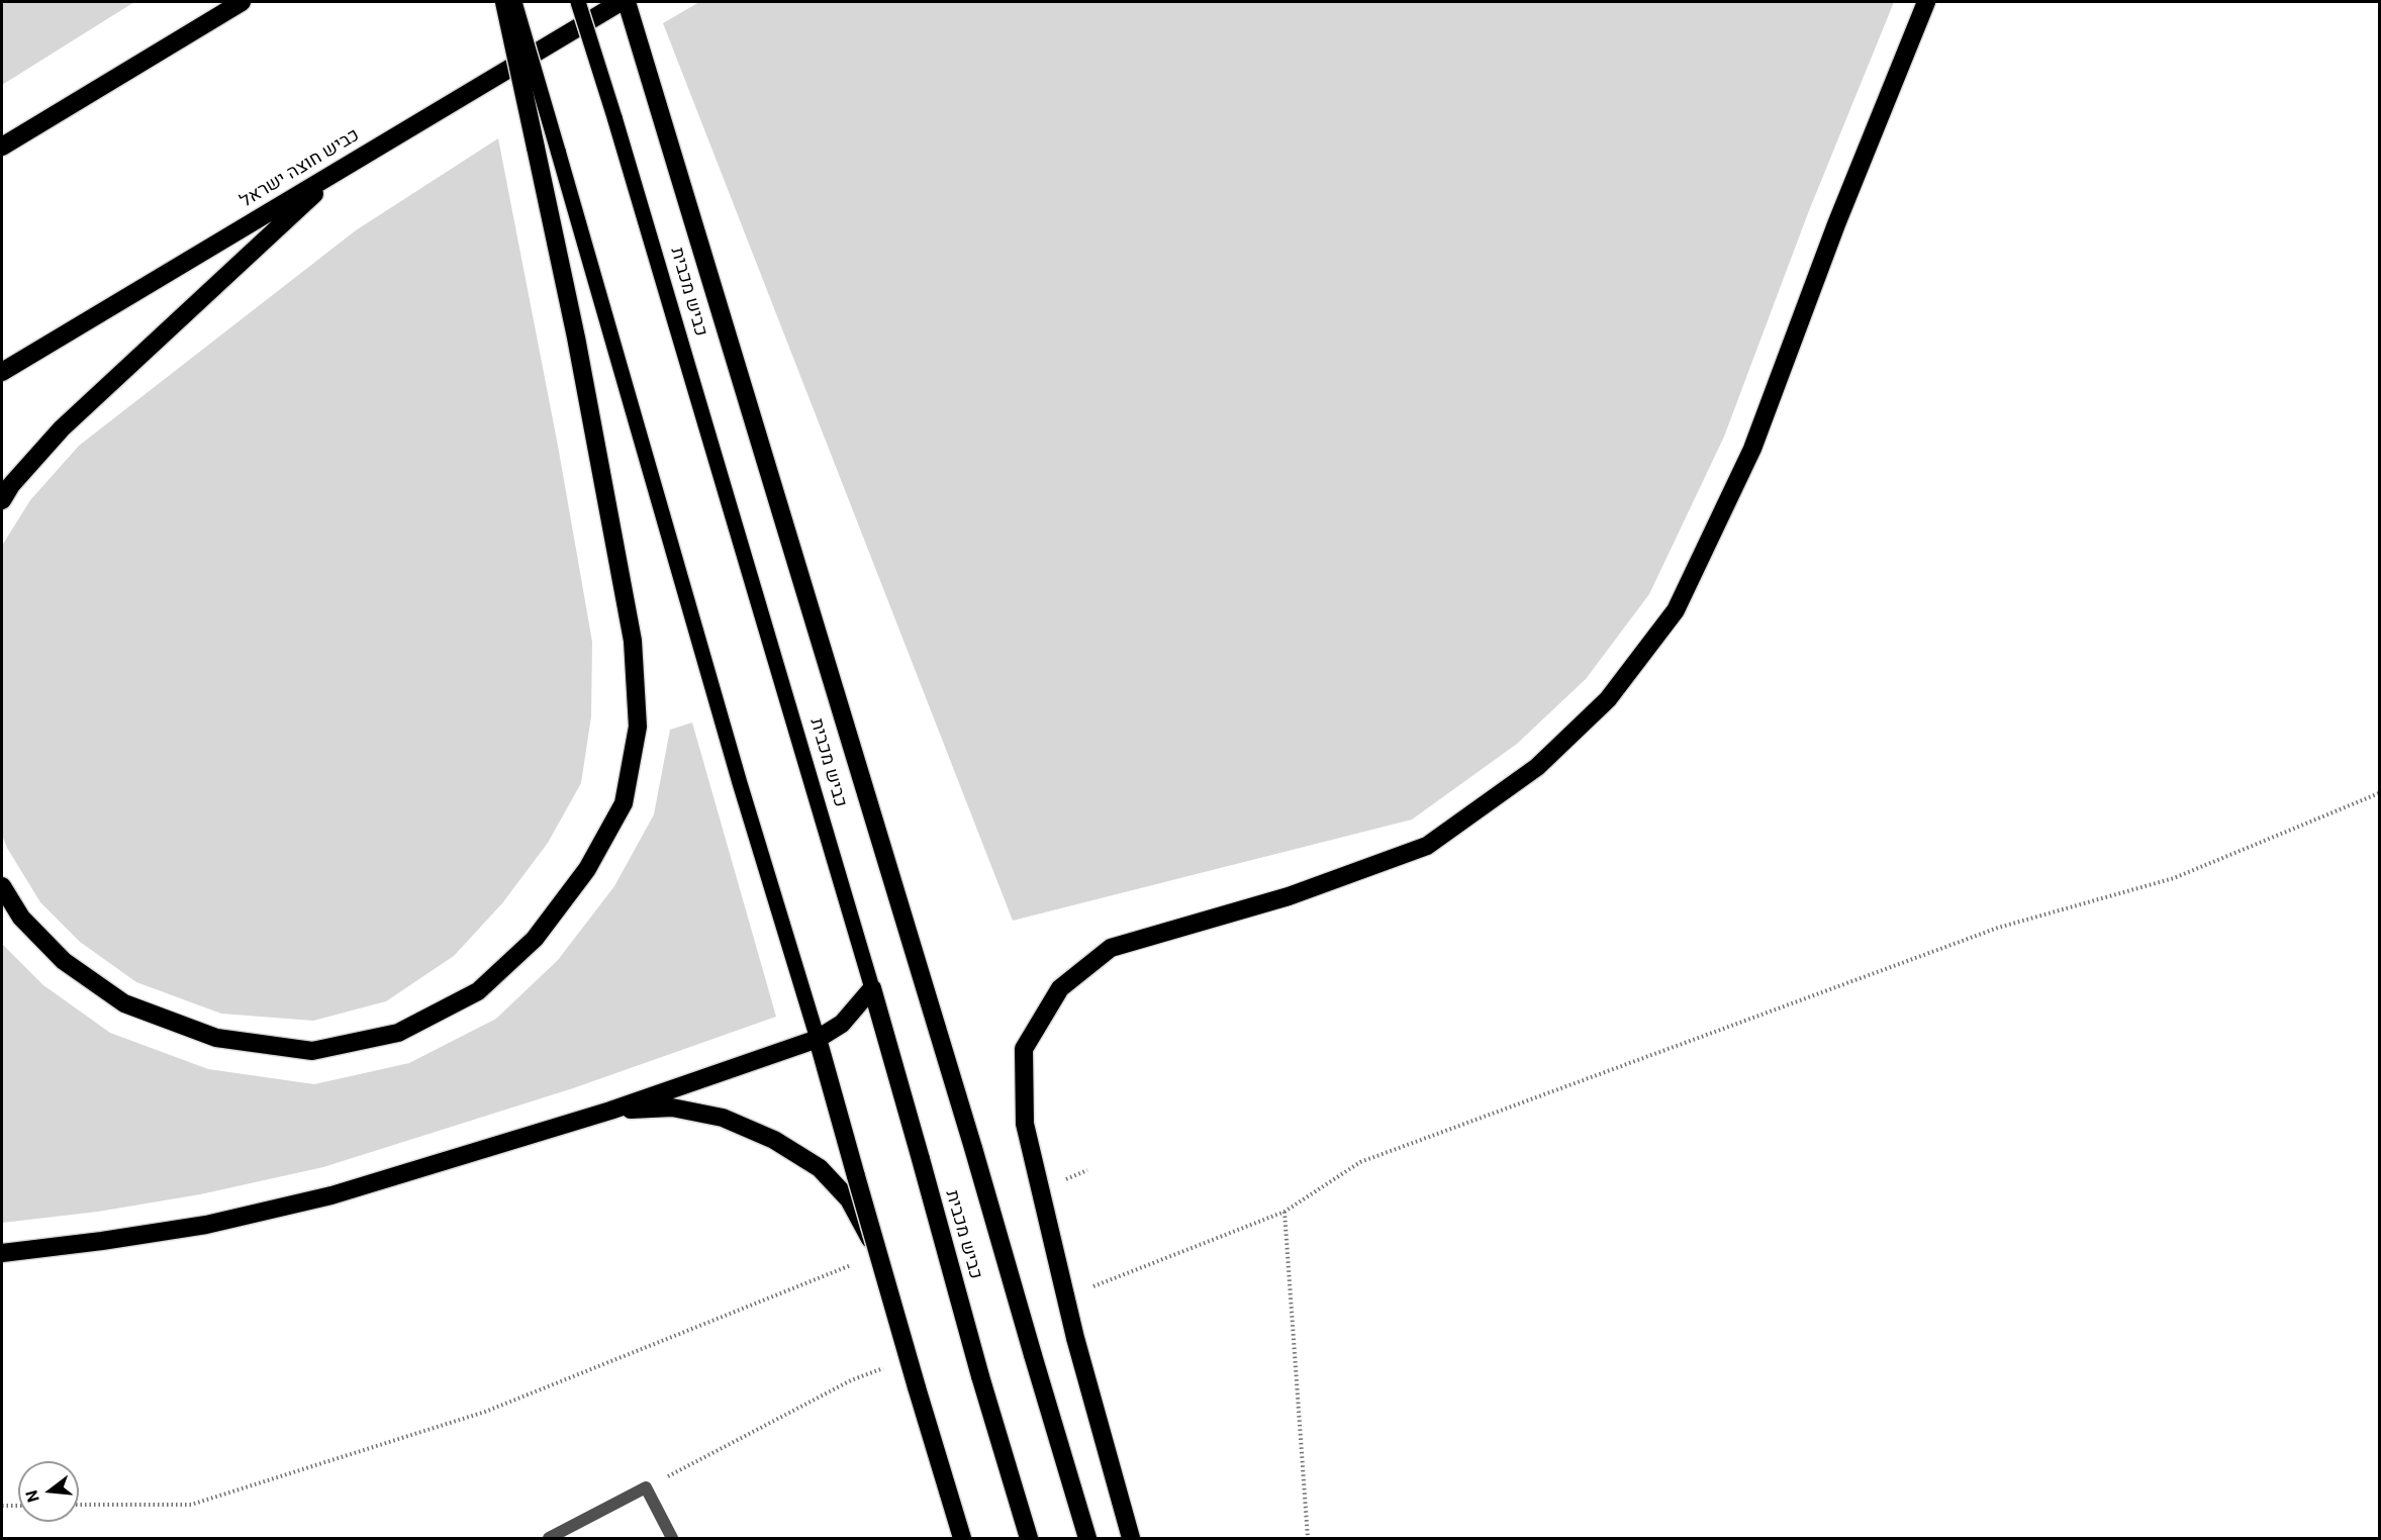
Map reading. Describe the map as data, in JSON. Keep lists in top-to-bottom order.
{
  "streets": {
    "highway": ["כביש חוצה ישראל", "כביש מכבית"]
  },
  "north": "left"
}
